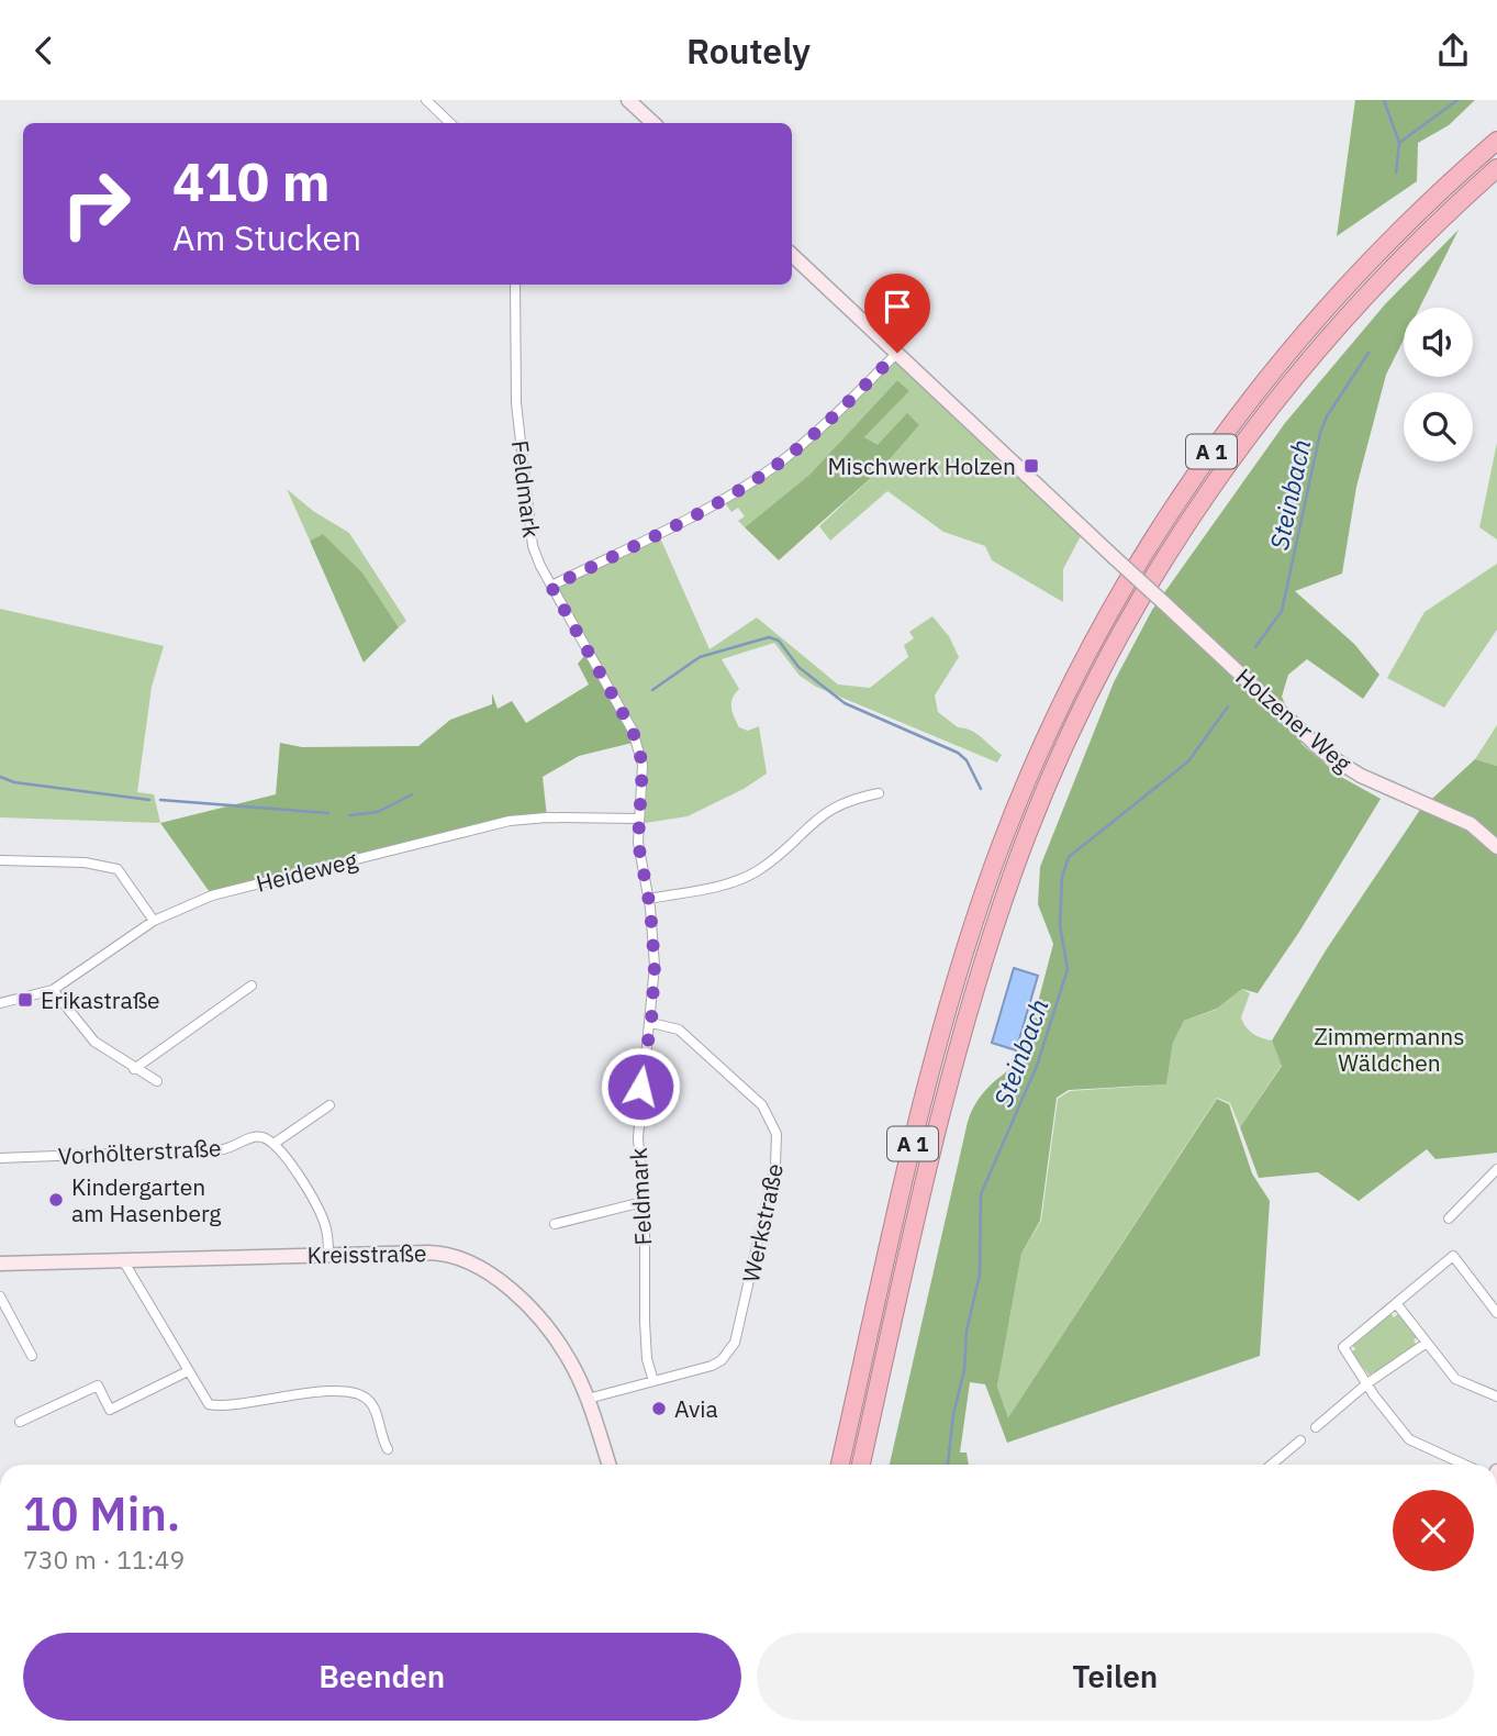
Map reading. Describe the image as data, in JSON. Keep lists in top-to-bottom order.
{
  "streets": {
    "highway": ["A 1"],
    "main road": ["Holzener Weg", "Kreisstraße"],
    "street": [
      "Feldmark",
      "Heideweg",
      "Vorhölterstraße",
      "Werkstraße"
    ]
  },
  "crossings": [
    ["Feldmark", "Heideweg"],
    ["Feldmark", "Werkstraße"]
  ],
  "water": ["Steinbach"],
  "parks": ["Zimmermanns Wäldchen"],
  "places": {
    "transit": ["Mischwerk Holzen", "Erikastraße"],
    "other": ["Kindergarten am Hasenberg", "Avia"]
  },
  "page": {
    "header": "Routely",
    "turn": ["410 m", "Am Stucken"],
    "heading": ["10 Min.", "730 m · 11:49"],
    "buttons": ["Beenden", "Teilen"]
  }
}
